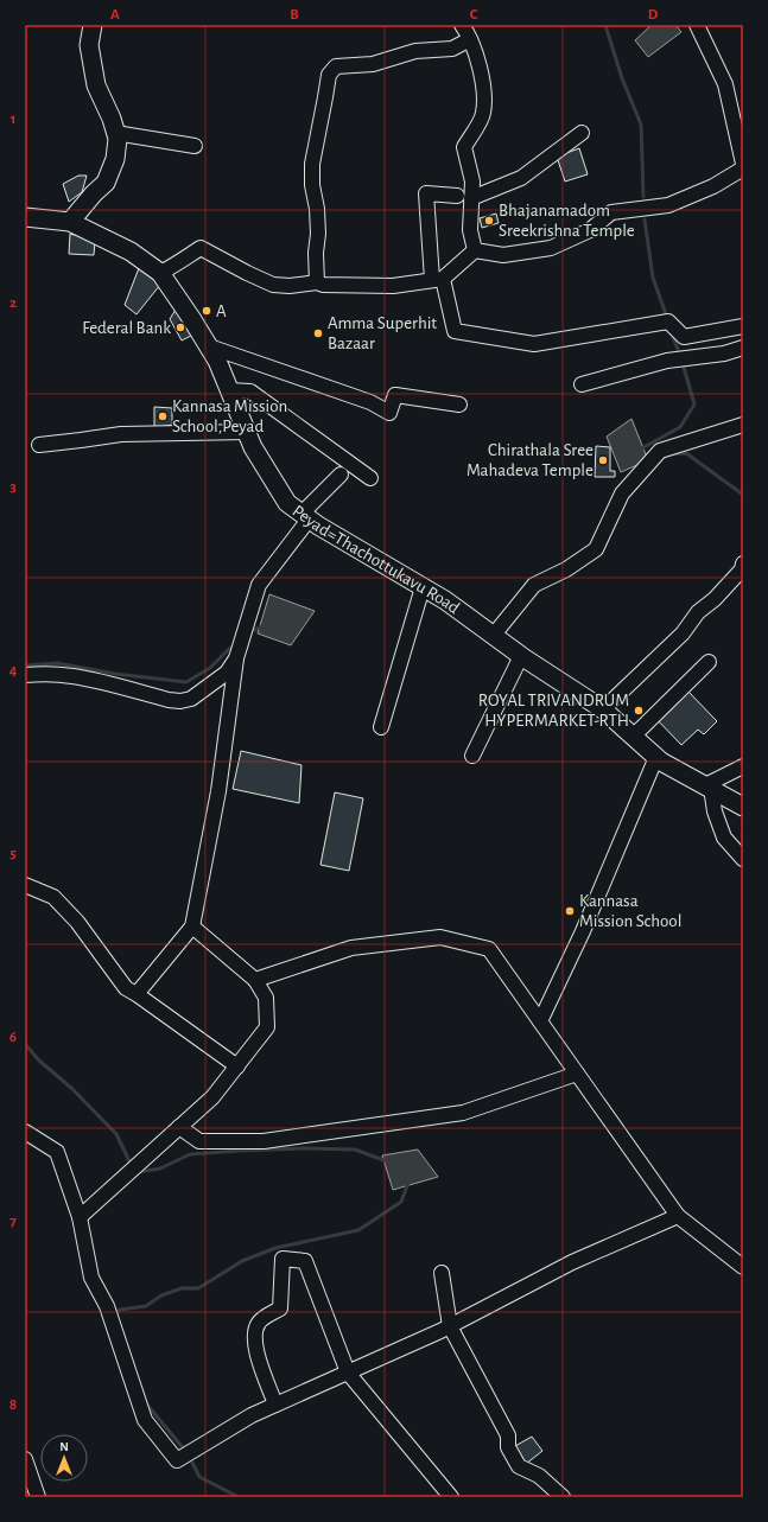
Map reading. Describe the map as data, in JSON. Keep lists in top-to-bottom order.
{
  "streets": {
    "main road": ["Peyad=Thachottukavu Road"]
  },
  "places": [
    "Bhajanamadom Sreekrishna Temple",
    "A",
    "Federal Bank",
    "Amma Superhit Bazaar",
    "Kannasa Mission School,Peyad",
    "Chirathala Sree Mahadeva Temple",
    "ROYAL TRIVANDRUM HYPERMARKET-RTH",
    "Kannasa Mission School"
  ],
  "north": "top",
  "grid": {
    "columns": [
      "A",
      "B",
      "C",
      "D"
    ],
    "rows": [
      "1",
      "2",
      "3",
      "4",
      "5",
      "6",
      "7",
      "8"
    ]
  }
}
